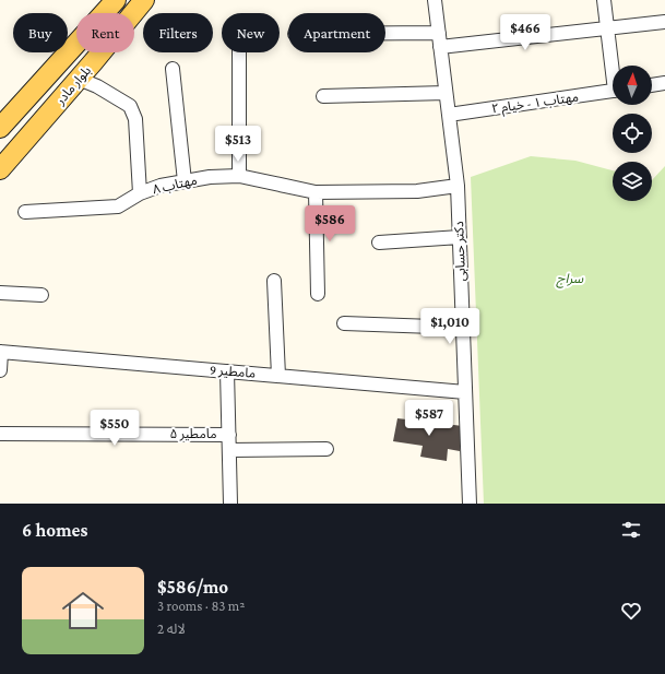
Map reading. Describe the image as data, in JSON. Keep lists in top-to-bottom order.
{
  "streets": {
    "main road": ["بلوار مادر"],
    "street": [
      "مهتاب ۱ - خیام ۲",
      "مهتاب ۸",
      "دکتر حسابی",
      "مامطیر 9",
      "مامطیر ۵"
    ]
  },
  "crossings": [
    ["مهتاب ۱ - خیام ۲", "دکتر حسابی"],
    ["مهتاب ۸", "دکتر حسابی"],
    ["دکتر حسابی", "مامطیر 9"]
  ],
  "parks": ["سراج"],
  "north": "top",
  "page": {
    "chip": [
      "Buy",
      "Rent",
      "Filters",
      "New",
      "Apartment"
    ],
    "price": [
      "$466",
      "$513",
      "$586",
      "$1,010",
      "$587",
      "$550"
    ],
    "heading": "6 homes",
    "list": [
      {
        "name": "$586/mo",
        "note": "3 rooms · 83 m² · لاله 2"
      }
    ]
  }
}
